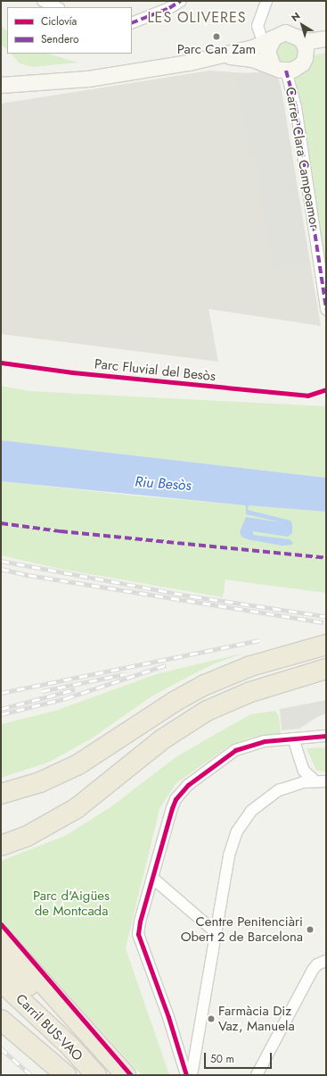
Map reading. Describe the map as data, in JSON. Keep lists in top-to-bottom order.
{
  "streets": {
    "highway": ["Carril BUS-VAO"],
    "street": ["Carrer Clara Campoamor"],
    "cycle path": ["Parc Fluvial del Besòs"]
  },
  "districts": ["LES OLIVERES"],
  "water": ["Riu Besòs"],
  "parks": ["Parc d'Aigües de Montcada"],
  "places": ["Parc Can Zam", "Centre Penitenciàri Obert 2 de Barcelona", "Farmàcia Diz Vaz, Manuela"],
  "legend": ["Ciclovía", "Sendero"],
  "scale_bar": "50 m",
  "north": "top left"
}
